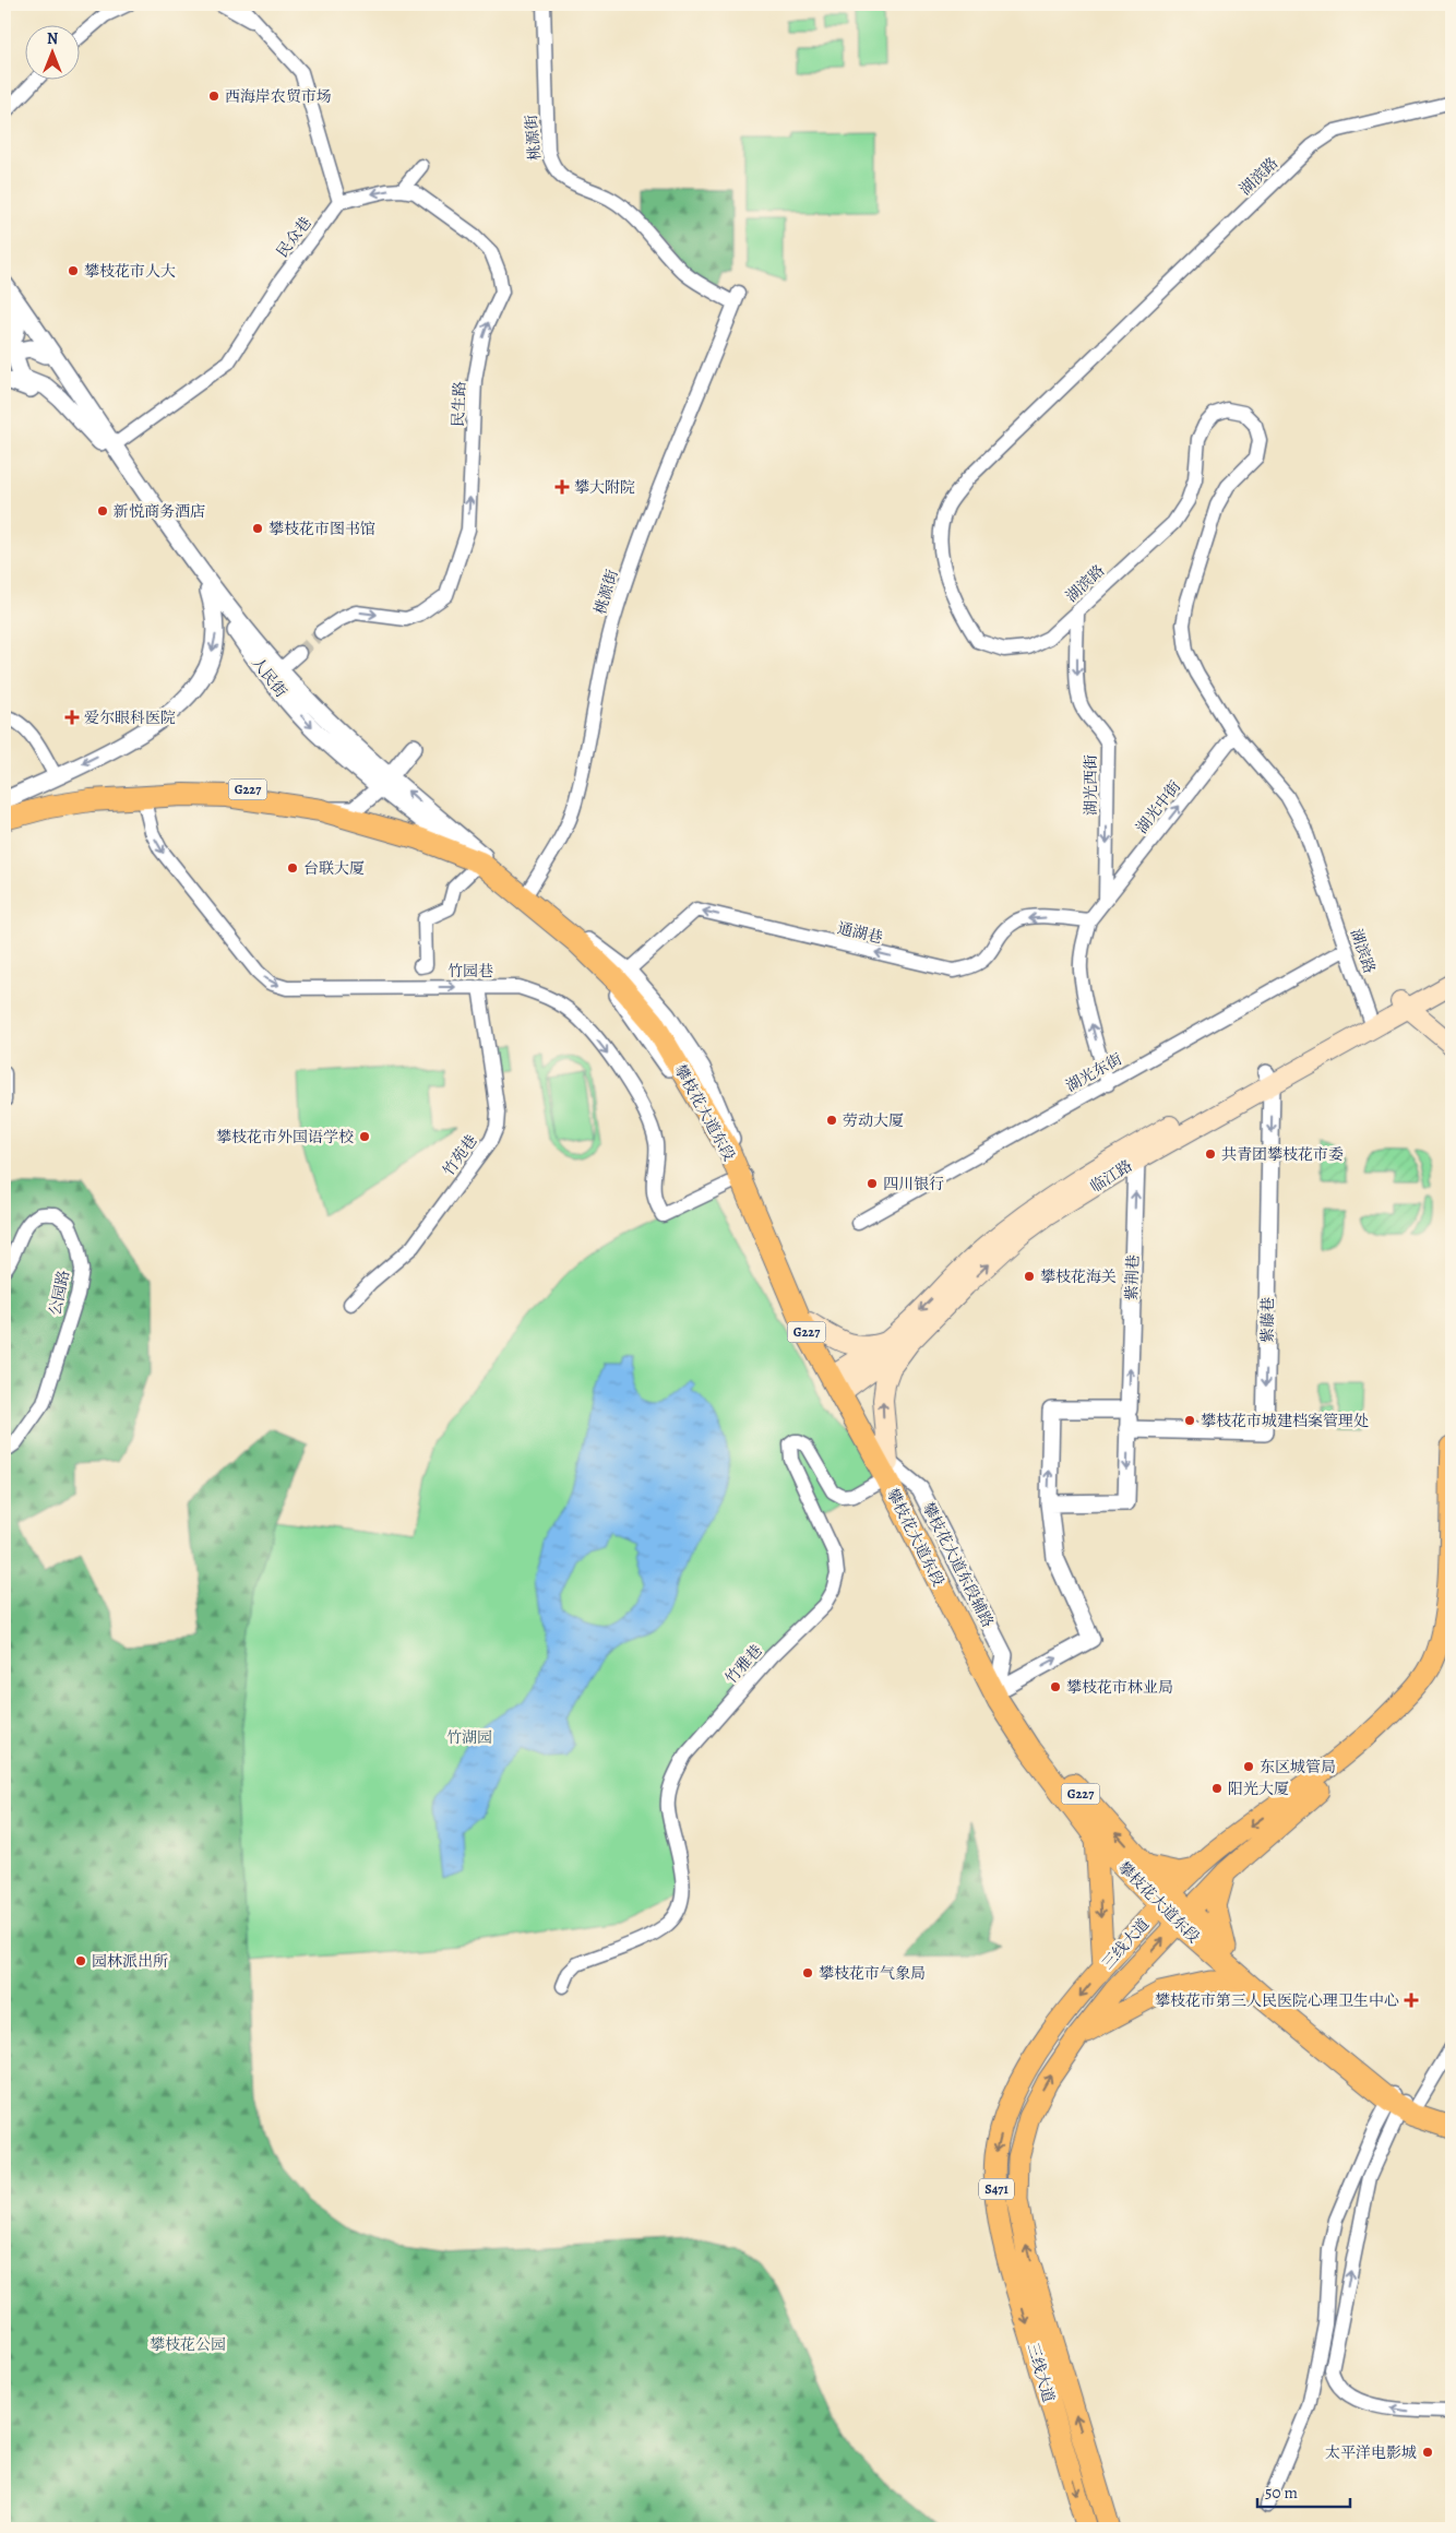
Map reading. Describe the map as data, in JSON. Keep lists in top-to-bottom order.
{
  "streets": {
    "highway": ["G227", "攀枝花大道东段"],
    "main road": ["临江路", "三线大道", "S471"],
    "street": [
      "桃源街",
      "湖滨路",
      "民众巷",
      "民生路",
      "人民街",
      "湖光西街",
      "湖光中街",
      "通湖巷",
      "竹园巷",
      "湖光东街",
      "竹苑巷",
      "紫荆巷",
      "公园路",
      "紫藤巷",
      "竹雅巷"
    ]
  },
  "crossings": [
    ["桃源街", "攀枝花大道东段"],
    ["湖滨路", "湖光西街"],
    ["湖滨路", "湖光中街"],
    ["湖滨路", "湖光东街"],
    ["湖滨路", "临江路"],
    ["民众巷", "人民街"],
    ["人民街", "G227"],
    ["人民街", "攀枝花大道东段"],
    ["湖光西街", "湖光中街"],
    ["G227", "通湖巷"],
    ["G227", "竹园巷"],
    ["G227", "攀枝花大道东段"],
    ["湖光中街", "通湖巷"],
    ["竹园巷", "攀枝花大道东段"],
    ["竹园巷", "竹苑巷"],
    ["攀枝花大道东段", "临江路"],
    ["攀枝花大道东段", "竹雅巷"],
    ["攀枝花大道东段", "三线大道"],
    ["临江路", "紫荆巷"],
    ["临江路", "紫藤巷"],
    ["临江路", "竹雅巷"],
    ["紫荆巷", "紫藤巷"]
  ],
  "one_way": [
    "湖光西街",
    "湖光中街",
    "通湖巷",
    "竹园巷"
  ],
  "parks": ["竹湖园", "攀枝花公园"],
  "places": {
    "other": [
      "西海岸农贸市场",
      "攀枝花市人大",
      "新悦商务酒店",
      "攀枝花市图书馆",
      "台联大厦",
      "劳动大厦",
      "攀枝花市外国语学校",
      "共青团攀枝花市委",
      "四川银行",
      "攀枝花海关",
      "攀枝花市城建档案管理处",
      "攀枝花市林业局",
      "东区城管局",
      "阳光大厦",
      "园林派出所",
      "攀枝花市气象局",
      "太平洋电影城"
    ],
    "health": ["攀大附院", "爱尔眼科医院", "攀枝花市第三人民医院心理卫生中心"]
  },
  "scale_bar": "50 m",
  "north": "top"
}
